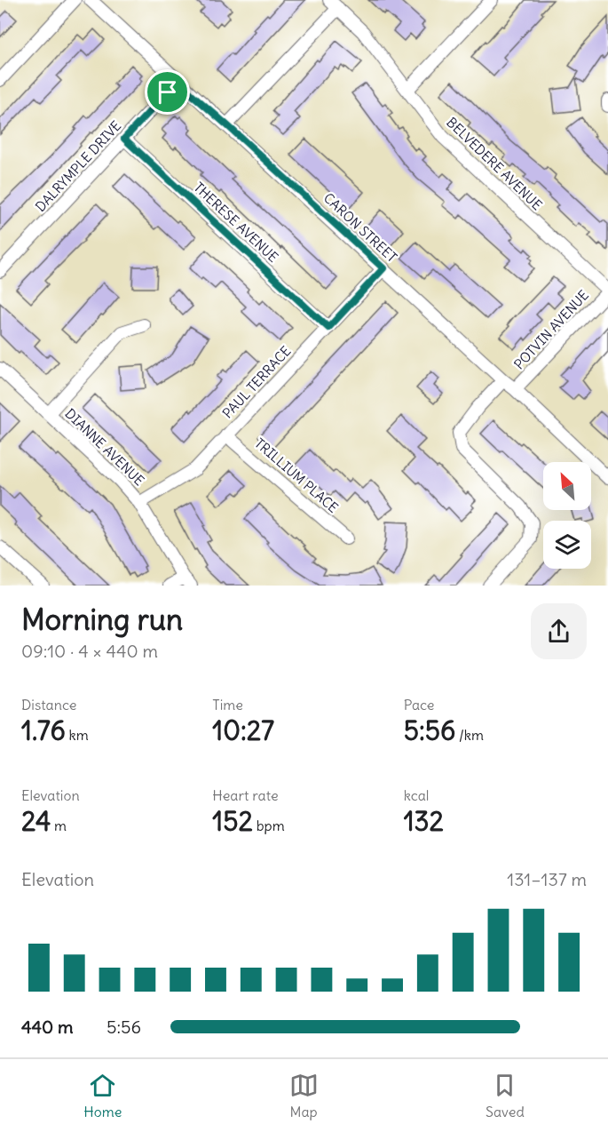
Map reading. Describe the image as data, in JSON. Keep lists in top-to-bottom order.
{
  "streets": {
    "street": [
      "BELVEDERE AVENUE",
      "DALRYMPLE DRIVE",
      "THERESE AVENUE",
      "CARON STREET",
      "POTVIN AVENUE",
      "PAUL TERRACE",
      "DIANNE AVENUE",
      "TRILLIUM PLACE"
    ]
  },
  "crossings": [
    ["BELVEDERE AVENUE", "POTVIN AVENUE"],
    ["DALRYMPLE DRIVE", "THERESE AVENUE"],
    ["DALRYMPLE DRIVE", "CARON STREET"],
    ["THERESE AVENUE", "PAUL TERRACE"],
    ["CARON STREET", "POTVIN AVENUE"],
    ["CARON STREET", "PAUL TERRACE"],
    ["PAUL TERRACE", "DIANNE AVENUE"],
    ["PAUL TERRACE", "TRILLIUM PLACE"]
  ],
  "north": "top left",
  "page": {
    "heading": ["Morning run", "09:10 · 4 × 440 m"],
    "stats": [
      ["Distance", "1.76 km"],
      ["Time", "10:27"],
      ["Pace", "5:56 /km"],
      ["Elevation", "24 m"],
      ["Heart rate", "152 bpm"],
      ["kcal", "132"]
    ],
    "chart": ["Elevation", "131–137 m"],
    "list": [
      {
        "name": "440 m",
        "note": "5:56"
      }
    ],
    "tabs": ["Home", "Map", "Saved"]
  }
}
